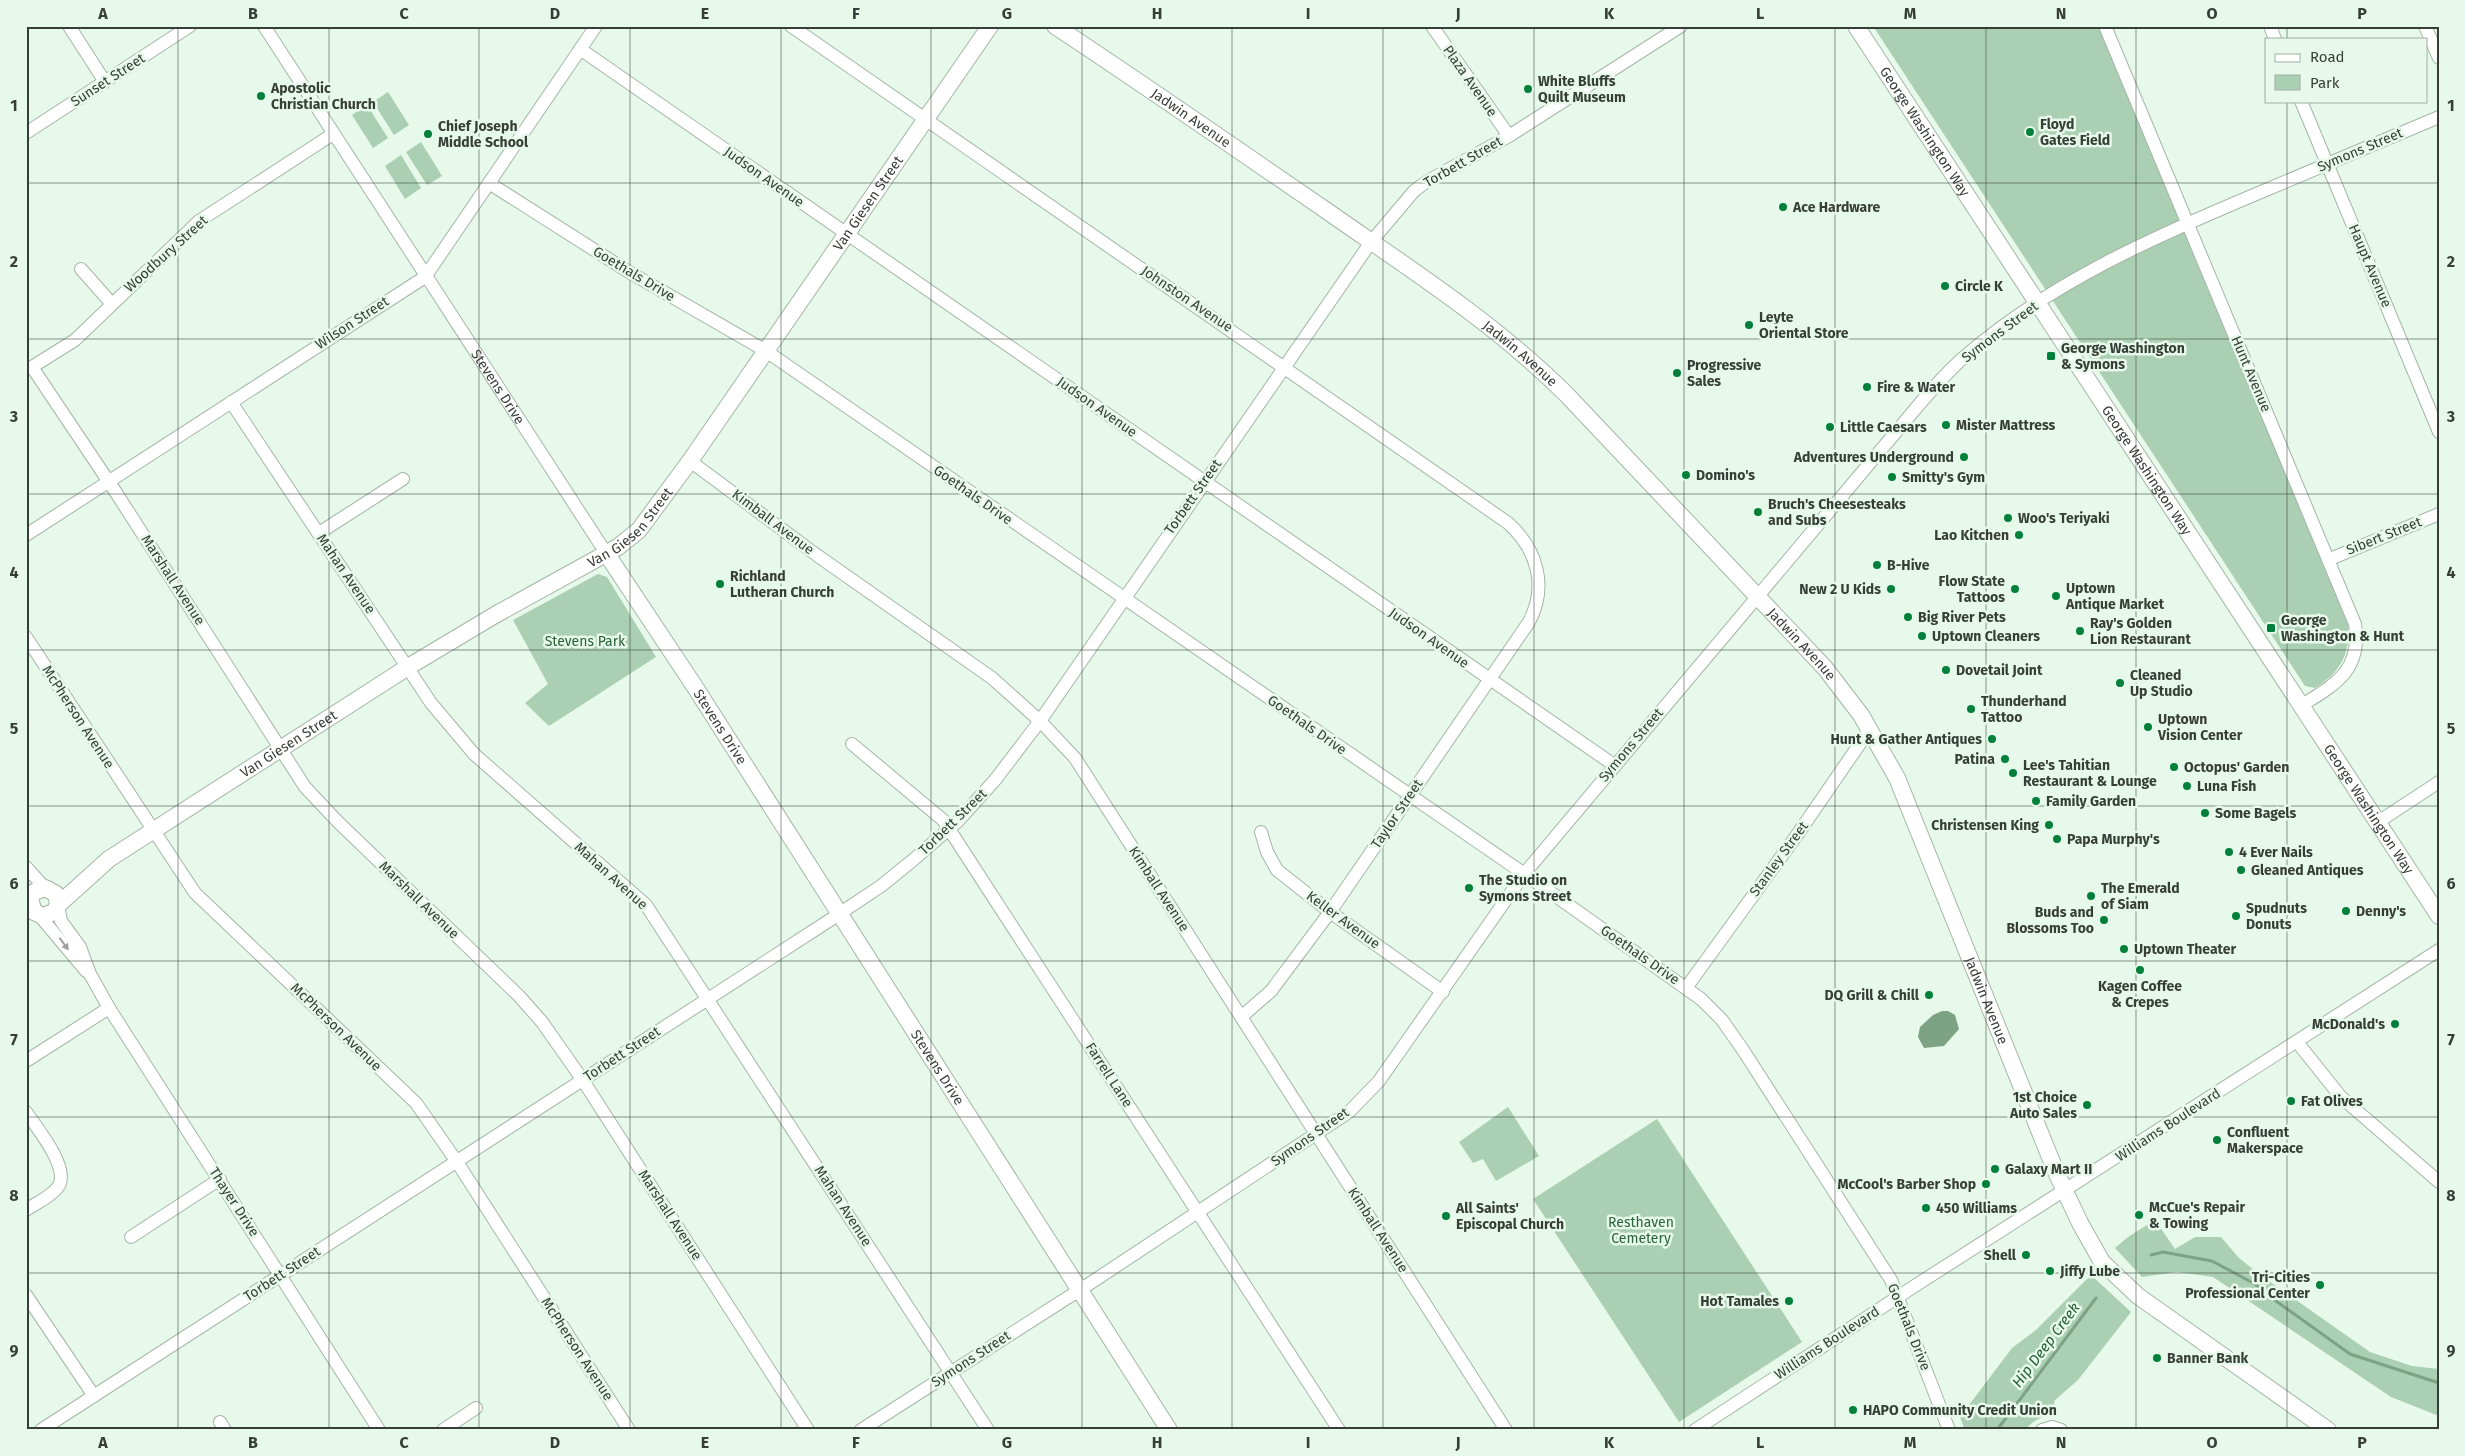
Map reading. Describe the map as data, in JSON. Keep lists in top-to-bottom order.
{
  "streets": {
    "main road": [
      "Jadwin Avenue",
      "George Washington Way",
      "Van Giesen Street",
      "Stevens Drive"
    ],
    "street": [
      "Sunset Street",
      "Plaza Avenue",
      "Symons Street",
      "Torbett Street",
      "Judson Avenue",
      "Woodbury Street",
      "Haupt Avenue",
      "Goethals Drive",
      "Johnston Avenue",
      "Wilson Street",
      "Hunt Avenue",
      "Kimball Avenue",
      "Sibert Street",
      "Mahan Avenue",
      "Marshall Avenue",
      "McPherson Avenue",
      "Taylor Street",
      "Stanley Street",
      "Keller Avenue",
      "Farrell Lane",
      "Williams Boulevard",
      "Thayer Drive"
    ]
  },
  "crossings": [
    ["Plaza Avenue", "Torbett Street"],
    ["Jadwin Avenue", "Symons Street"],
    ["Jadwin Avenue", "Torbett Street"],
    ["Jadwin Avenue", "Stanley Street"],
    ["Jadwin Avenue", "Williams Boulevard"],
    ["George Washington Way", "Symons Street"],
    ["George Washington Way", "Hunt Avenue"],
    ["Symons Street", "Judson Avenue"],
    ["Symons Street", "Haupt Avenue"],
    ["Symons Street", "Goethals Drive"],
    ["Symons Street", "Hunt Avenue"],
    ["Symons Street", "Stevens Drive"],
    ["Symons Street", "Kimball Avenue"],
    ["Symons Street", "Mahan Avenue"],
    ["Symons Street", "Keller Avenue"],
    ["Symons Street", "Farrell Lane"],
    ["Torbett Street", "Judson Avenue"],
    ["Torbett Street", "Goethals Drive"],
    ["Torbett Street", "Johnston Avenue"],
    ["Torbett Street", "Stevens Drive"],
    ["Torbett Street", "Kimball Avenue"],
    ["Torbett Street", "Mahan Avenue"],
    ["Torbett Street", "Marshall Avenue"],
    ["Torbett Street", "McPherson Avenue"],
    ["Torbett Street", "Farrell Lane"],
    ["Torbett Street", "Thayer Drive"],
    ["Judson Avenue", "Van Giesen Street"],
    ["Judson Avenue", "Wilson Street"],
    ["Judson Avenue", "Taylor Street"],
    ["Van Giesen Street", "Goethals Drive"],
    ["Van Giesen Street", "Johnston Avenue"],
    ["Van Giesen Street", "Stevens Drive"],
    ["Van Giesen Street", "Kimball Avenue"],
    ["Van Giesen Street", "Mahan Avenue"],
    ["Van Giesen Street", "Marshall Avenue"],
    ["Van Giesen Street", "McPherson Avenue"],
    ["Van Giesen Street", "Thayer Drive"],
    ["Woodbury Street", "Stevens Drive"],
    ["Woodbury Street", "Marshall Avenue"],
    ["Goethals Drive", "Wilson Street"],
    ["Goethals Drive", "Taylor Street"],
    ["Goethals Drive", "Stanley Street"],
    ["Goethals Drive", "Williams Boulevard"],
    ["Johnston Avenue", "Taylor Street"],
    ["Wilson Street", "Stevens Drive"],
    ["Wilson Street", "Mahan Avenue"],
    ["Wilson Street", "Marshall Avenue"],
    ["Hunt Avenue", "Sibert Street"],
    ["Kimball Avenue", "Taylor Street"],
    ["Taylor Street", "Keller Avenue"]
  ],
  "water": ["Hip Deep Creek"],
  "parks": ["Stevens Park", "Resthaven Cemetery"],
  "places": {
    "other": [
      "White Bluffs Quilt Museum",
      "Apostolic Christian Church",
      "Floyd Gates Field",
      "Chief Joseph Middle School",
      "Ace Hardware",
      "Circle K",
      "Leyte Oriental Store",
      "Progressive Sales",
      "Fire & Water",
      "Mister Mattress",
      "Little Caesars",
      "Adventures Underground",
      "Domino's",
      "Smitty's Gym",
      "Bruch's Cheesesteaks and Subs",
      "Woo's Teriyaki",
      "Lao Kitchen",
      "B-Hive",
      "Richland Lutheran Church",
      "New 2 U Kids",
      "Flow State Tattoos",
      "Uptown Antique Market",
      "Big River Pets",
      "Ray's Golden Lion Restaurant",
      "Uptown Cleaners",
      "Dovetail Joint",
      "Cleaned Up Studio",
      "Thunderhand Tattoo",
      "Uptown Vision Center",
      "Hunt & Gather Antiques",
      "Patina",
      "Octopus' Garden",
      "Lee's Tahitian Restaurant & Lounge",
      "Luna Fish",
      "Family Garden",
      "Some Bagels",
      "Christensen King",
      "Papa Murphy's",
      "4 Ever Nails",
      "Gleaned Antiques",
      "The Studio on Symons Street",
      "The Emerald of Siam",
      "Denny's",
      "Spudnuts Donuts",
      "Buds and Blossoms Too",
      "Uptown Theater",
      "Kagen Coffee & Crepes",
      "DQ Grill & Chill",
      "McDonald's",
      "Fat Olives",
      "1st Choice Auto Sales",
      "Confluent Makerspace",
      "Galaxy Mart II",
      "McCool's Barber Shop",
      "450 Williams",
      "McCue's Repair & Towing",
      "All Saints' Episcopal Church",
      "Shell",
      "Jiffy Lube",
      "Tri-Cities Professional Center",
      "Hot Tamales",
      "Banner Bank",
      "HAPO Community Credit Union"
    ],
    "transit": ["George Washington & Symons", "George Washington & Hunt"]
  },
  "legend": ["Road", "Park"],
  "grid": {
    "columns": [
      "A",
      "B",
      "C",
      "D",
      "E",
      "F",
      "G",
      "H",
      "I",
      "J",
      "K",
      "L",
      "M",
      "N",
      "O",
      "P"
    ],
    "rows": [
      "1",
      "2",
      "3",
      "4",
      "5",
      "6",
      "7",
      "8",
      "9"
    ]
  }
}
